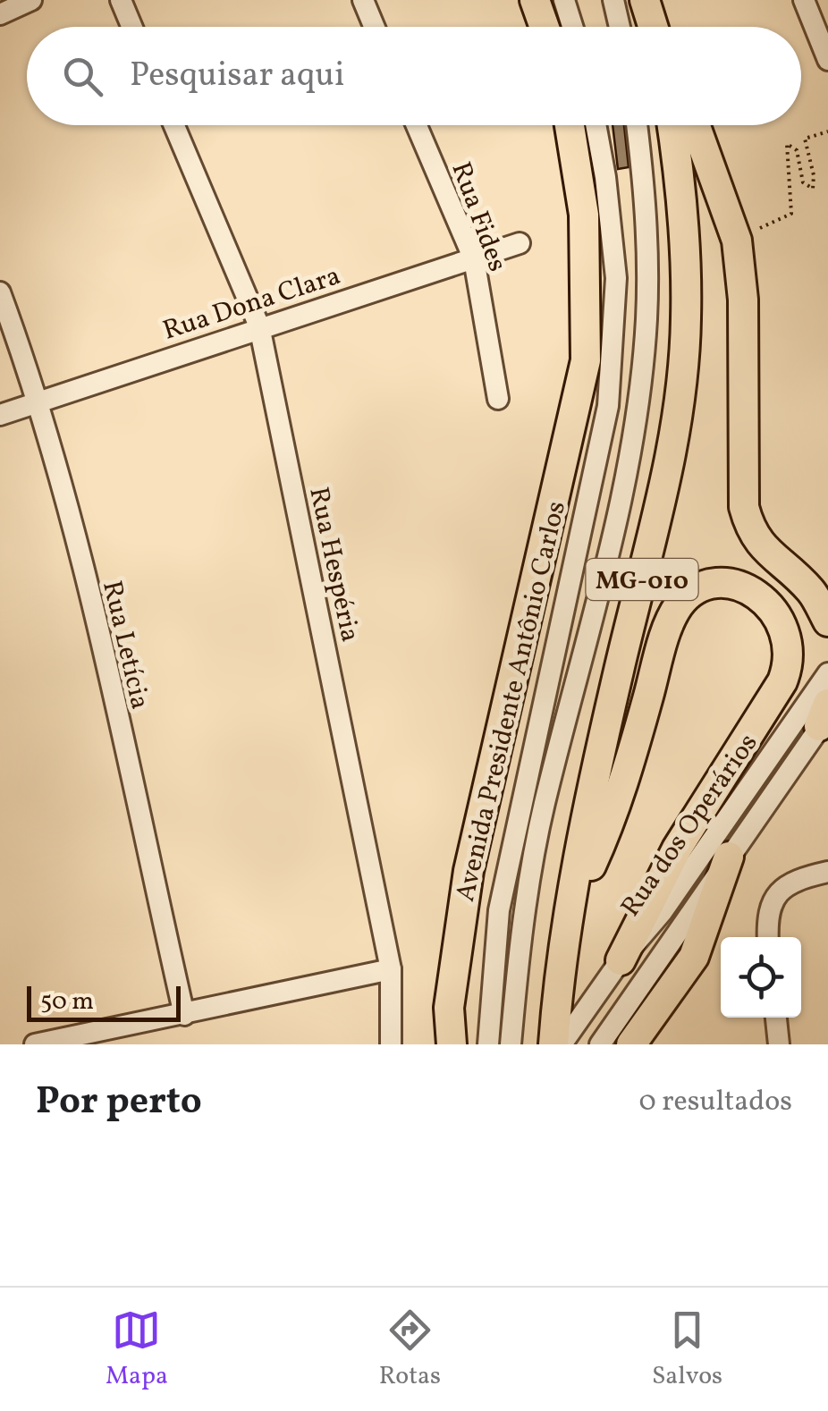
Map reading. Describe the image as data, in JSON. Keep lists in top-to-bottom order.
{
  "streets": {
    "highway": ["MG-010", "Avenida Presidente Antônio Carlos"],
    "street": [
      "Rua Fides",
      "Rua Dona Clara",
      "Rua Hespéria",
      "Rua Letícia",
      "Rua dos Operários"
    ]
  },
  "crossings": [
    ["Rua Fides", "Rua Dona Clara"],
    ["Rua Dona Clara", "Rua Hespéria"],
    ["Rua Dona Clara", "Rua Letícia"]
  ],
  "scale_bar": "50 m",
  "page": {
    "search": "Pesquisar aqui",
    "scale": "50 m",
    "heading": ["Por perto", "0 resultados"],
    "nav": ["Mapa", "Rotas", "Salvos"]
  }
}
